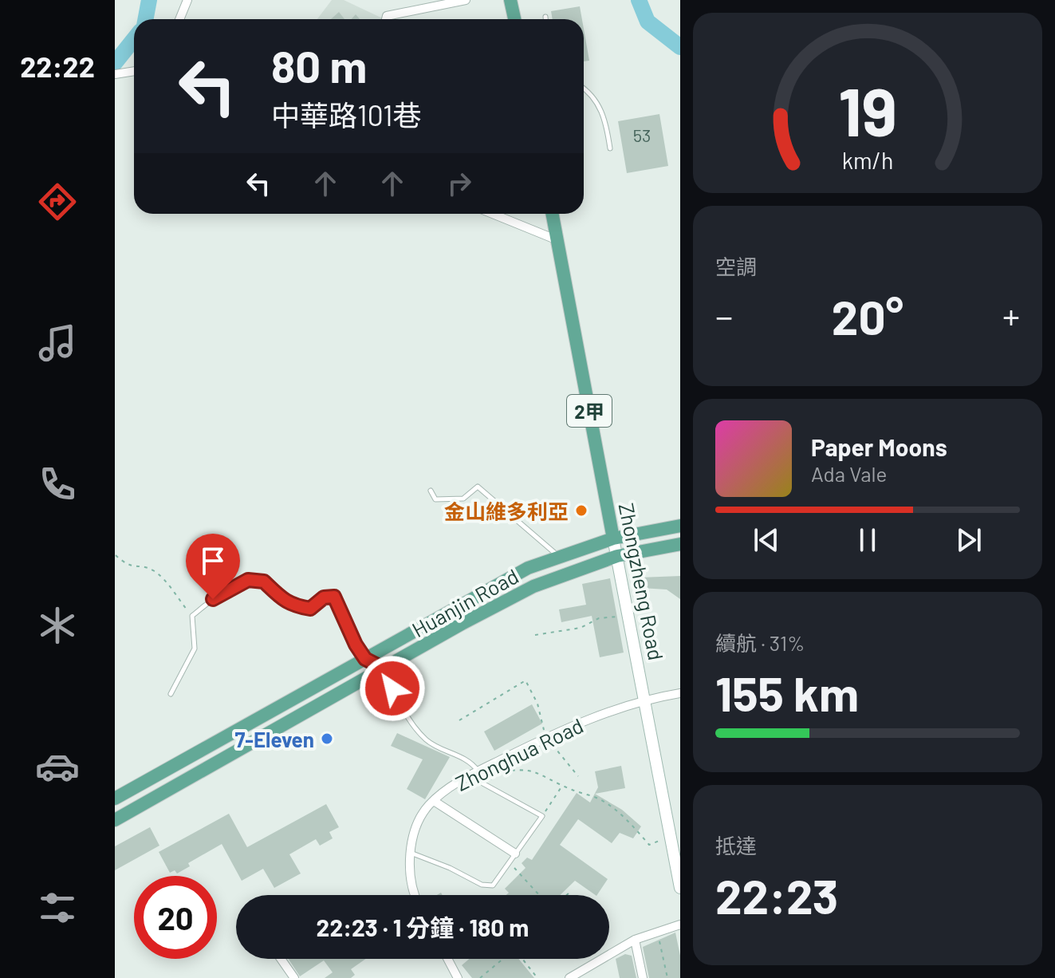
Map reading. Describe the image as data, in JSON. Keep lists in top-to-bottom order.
{
  "streets": {
    "main road": ["2甲", "Zhongzheng Road", "Huanjin Road"],
    "street": ["Zhonghua Road"]
  },
  "crossings": [
    ["2甲", "Zhongzheng Road"],
    ["Zhongzheng Road", "Huanjin Road"],
    ["Zhongzheng Road", "Zhonghua Road"]
  ],
  "places": ["金山維多利亞", "7-Eleven"],
  "house_numbers": ["53"],
  "page": {
    "tabs": "22:22",
    "turn": ["80 m", "中華路101巷"],
    "tile": [
      "空調",
      ["續航 · 31%", "155 km"],
      ["抵達", "22:23"]
    ],
    "heat": ["−", "20°", "+"],
    "song": ["Paper Moons", "Ada Vale"],
    "limit": "20",
    "trip": "22:23 · 1 分鐘 · 180 m",
    "gauge": ["19", "km/h"]
  }
}
